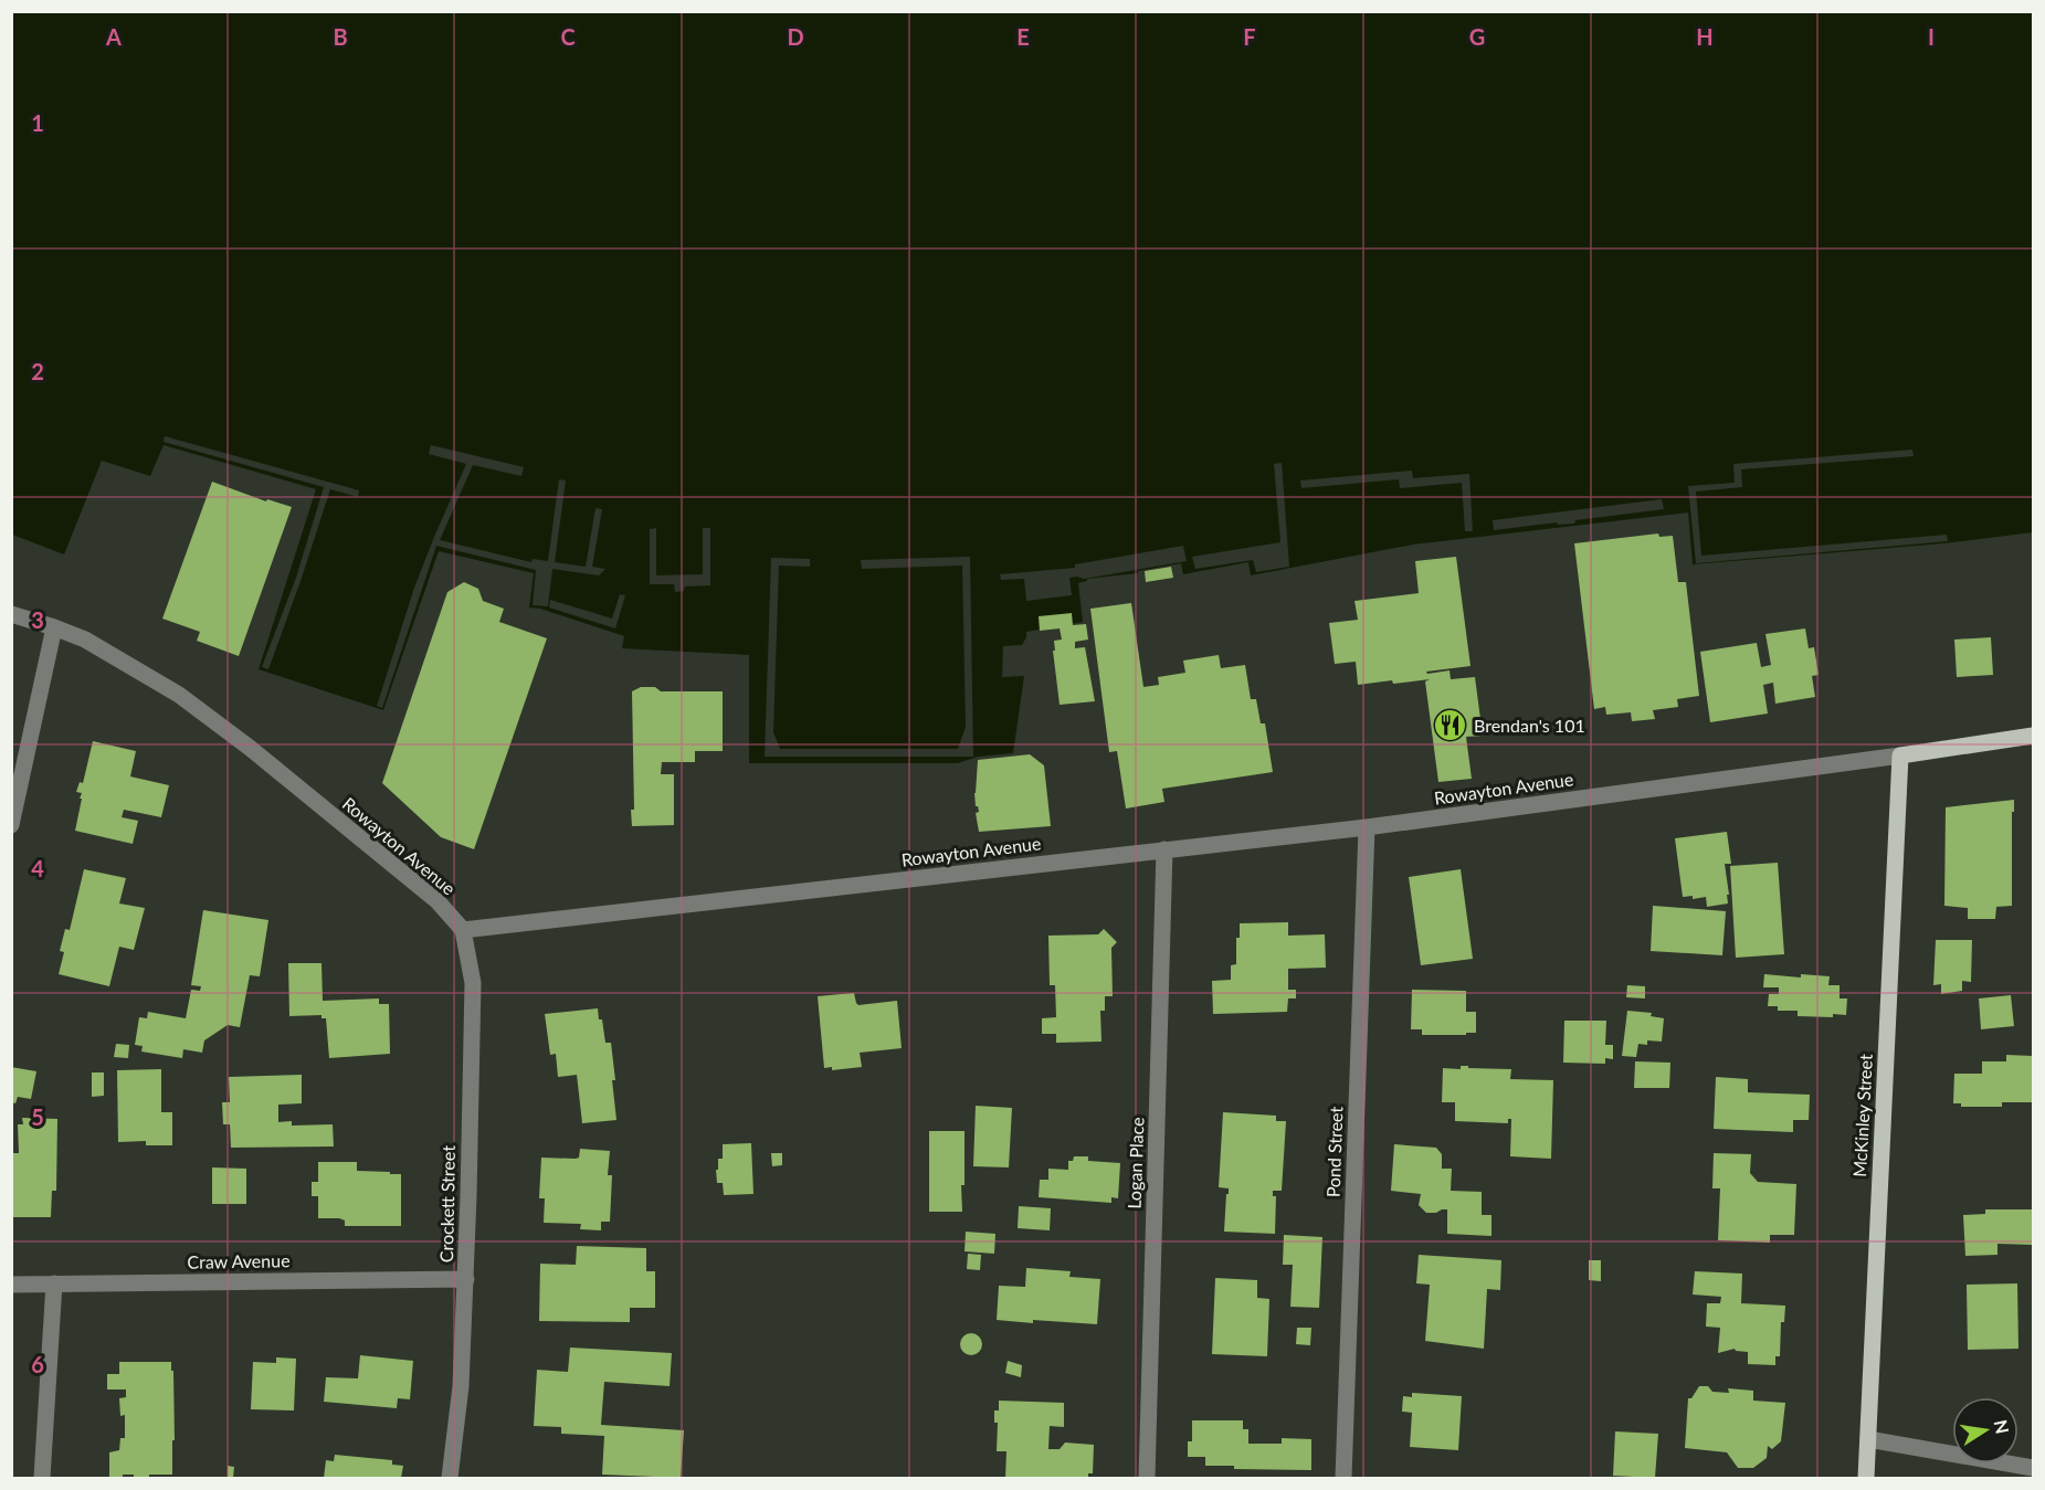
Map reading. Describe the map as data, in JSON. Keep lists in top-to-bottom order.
{
  "streets": {
    "main road": ["Rowayton Avenue", "McKinley Street"],
    "street": [
      "Pond Street",
      "Logan Place",
      "Crockett Street",
      "Craw Avenue"
    ]
  },
  "crossings": [
    ["Rowayton Avenue", "McKinley Street"],
    ["Rowayton Avenue", "Pond Street"],
    ["Rowayton Avenue", "Logan Place"],
    ["Rowayton Avenue", "Crockett Street"],
    ["Crockett Street", "Craw Avenue"]
  ],
  "places": {
    "restaurant": ["Brendan's 101"]
  },
  "north": "right",
  "grid": {
    "columns": [
      "A",
      "B",
      "C",
      "D",
      "E",
      "F",
      "G",
      "H",
      "I"
    ],
    "rows": [
      "1",
      "2",
      "3",
      "4",
      "5",
      "6"
    ]
  }
}
